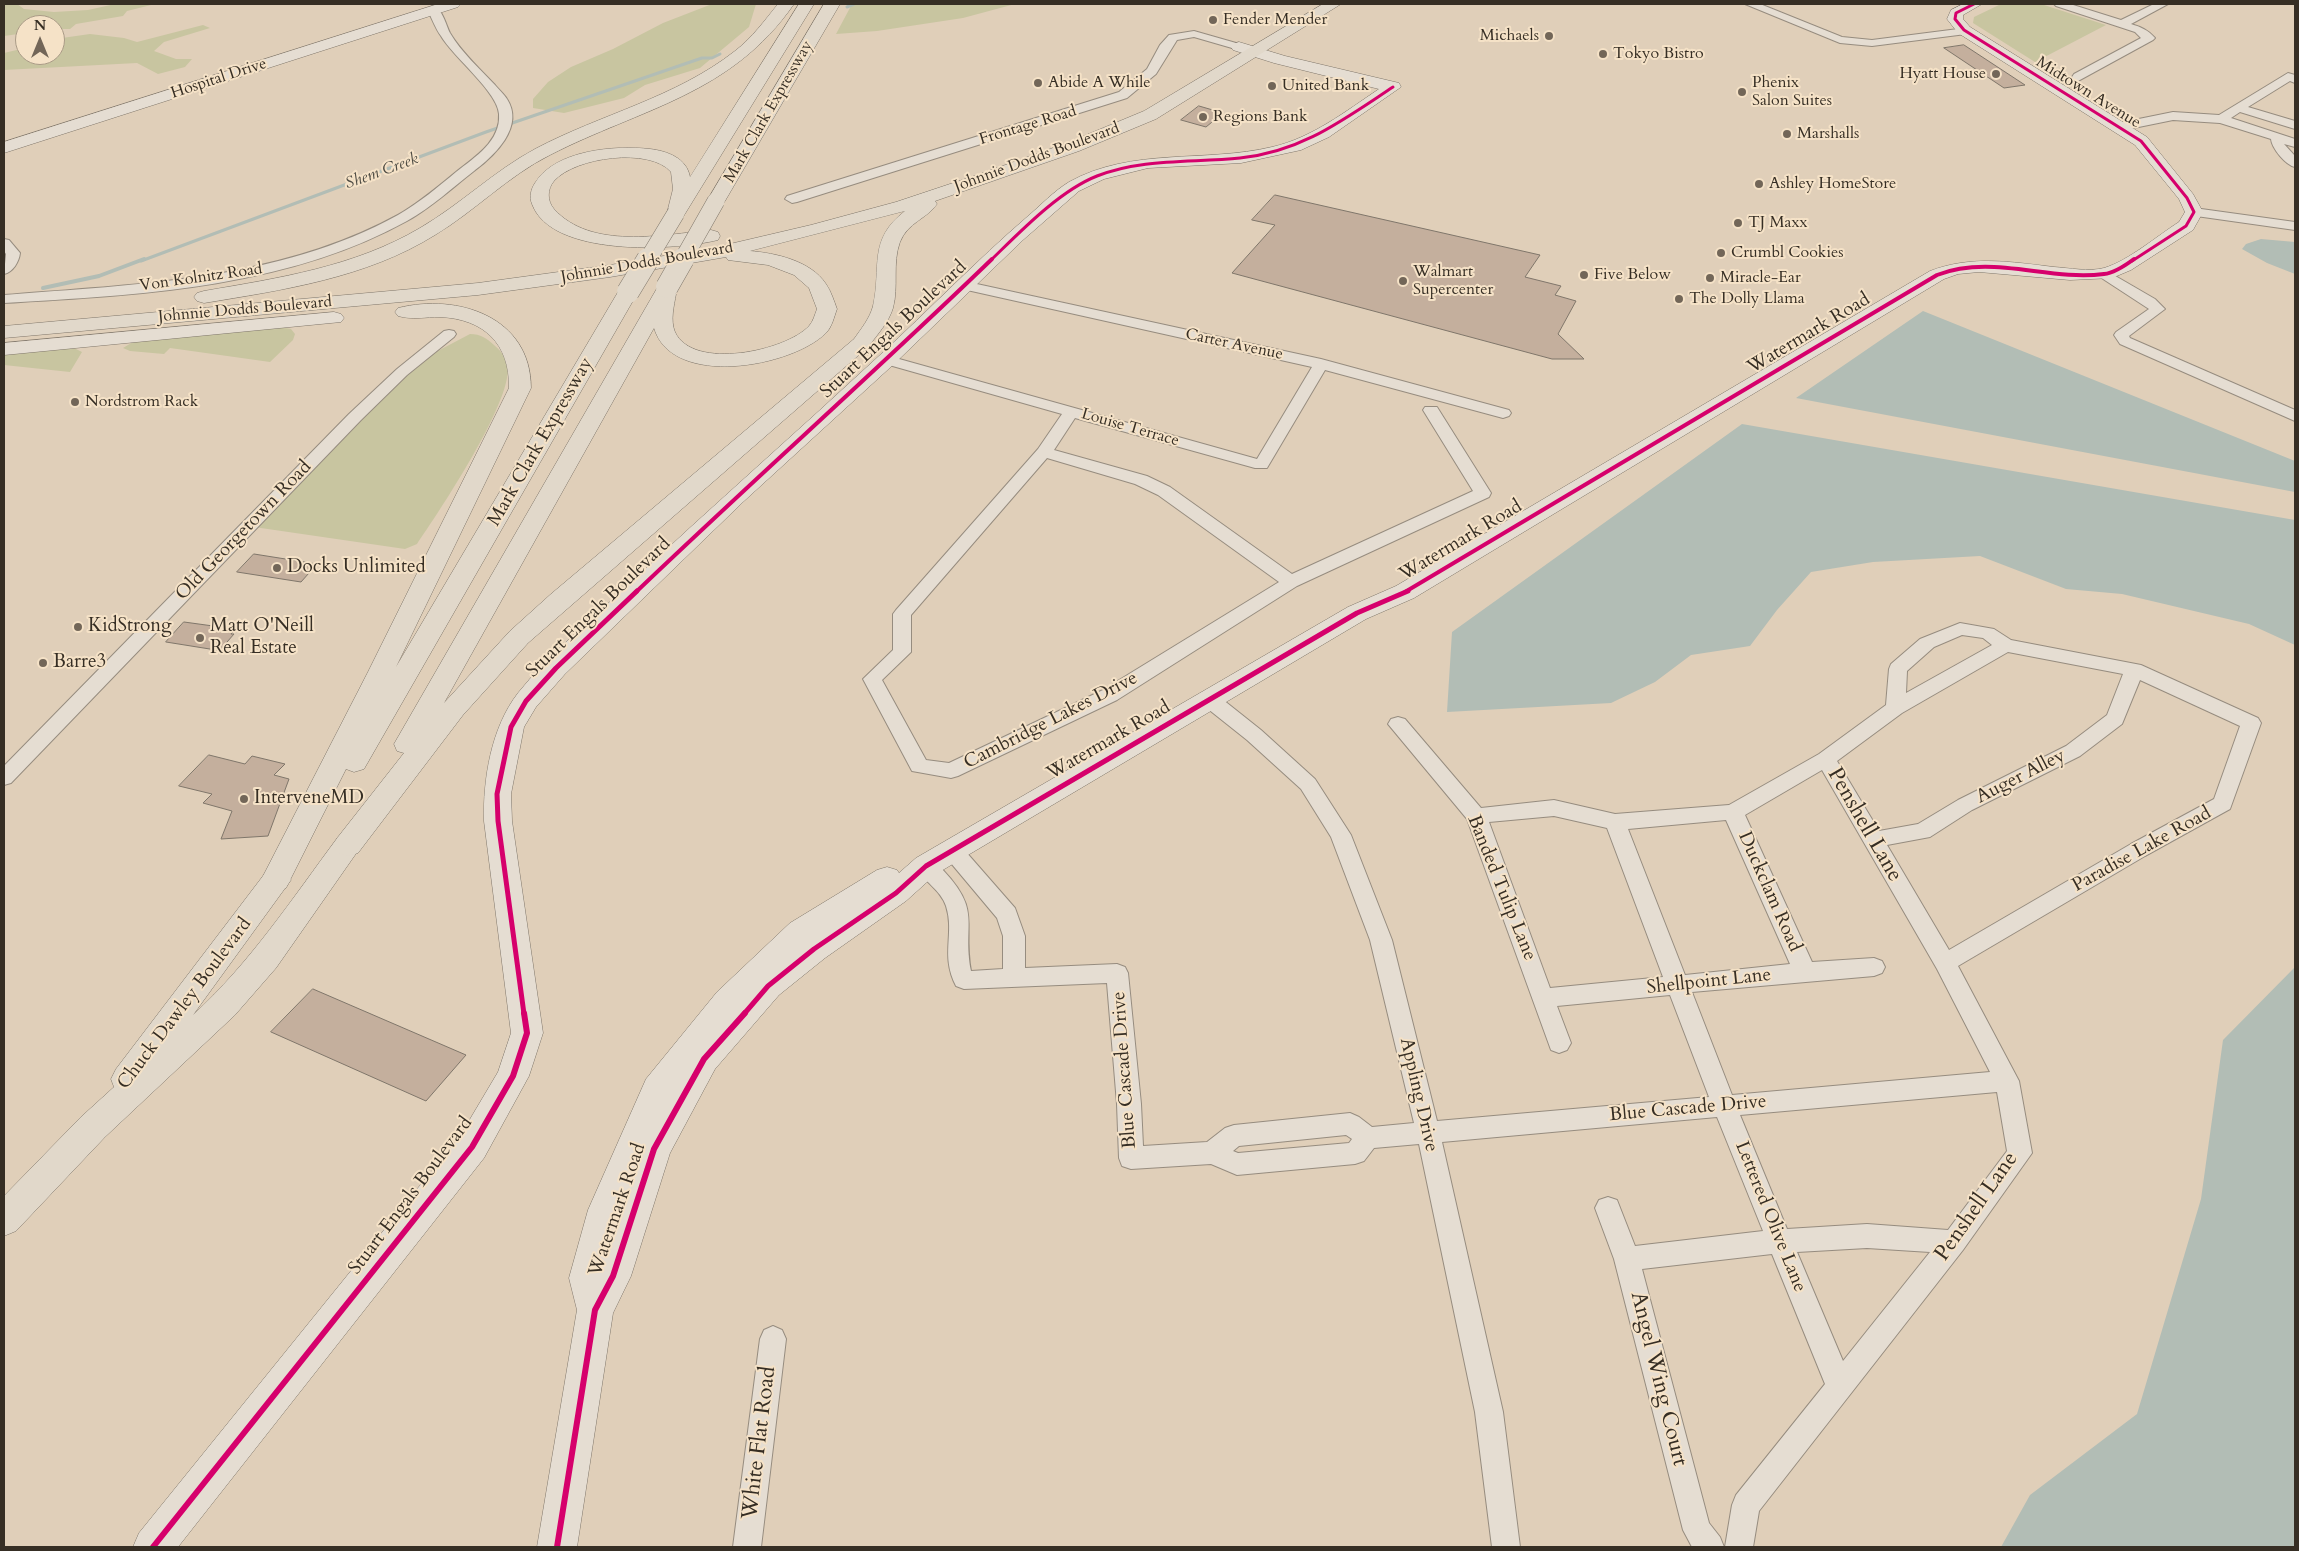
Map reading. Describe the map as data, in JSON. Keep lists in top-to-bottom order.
{
  "streets": {
    "main road": ["Mark Clark Expressway", "Johnnie Dodds Boulevard", "Chuck Dawley Boulevard"],
    "street": [
      "Hospital Drive",
      "Midtown Avenue",
      "Frontage Road",
      "Von Kolnitz Road",
      "Stuart Engals Boulevard",
      "Watermark Road",
      "Carter Avenue",
      "Louise Terrace",
      "Old Georgetown Road",
      "Cambridge Lakes Drive",
      "Auger Alley",
      "Penshell Lane",
      "Paradise Lake Road",
      "Banded Tulip Lane",
      "Duckclam Road",
      "Shellpoint Lane",
      "Blue Cascade Drive",
      "Appling Drive",
      "Lettered Olive Lane",
      "Angel Wing Court",
      "White Flat Road"
    ]
  },
  "crossings": [
    ["Hospital Drive", "Von Kolnitz Road"],
    ["Mark Clark Expressway", "Chuck Dawley Boulevard"],
    ["Frontage Road", "Johnnie Dodds Boulevard"],
    ["Frontage Road", "Stuart Engals Boulevard"],
    ["Johnnie Dodds Boulevard", "Stuart Engals Boulevard"],
    ["Stuart Engals Boulevard", "Carter Avenue"],
    ["Stuart Engals Boulevard", "Louise Terrace"],
    ["Watermark Road", "Blue Cascade Drive"],
    ["Watermark Road", "Appling Drive"],
    ["Carter Avenue", "Louise Terrace"],
    ["Louise Terrace", "Cambridge Lakes Drive"],
    ["Auger Alley", "Penshell Lane"],
    ["Auger Alley", "Paradise Lake Road"],
    ["Penshell Lane", "Paradise Lake Road"],
    ["Penshell Lane", "Blue Cascade Drive"],
    ["Penshell Lane", "Lettered Olive Lane"],
    ["Banded Tulip Lane", "Shellpoint Lane"],
    ["Duckclam Road", "Shellpoint Lane"],
    ["Shellpoint Lane", "Lettered Olive Lane"],
    ["Blue Cascade Drive", "Appling Drive"],
    ["Blue Cascade Drive", "Lettered Olive Lane"]
  ],
  "water": ["Shem Creek"],
  "places": [
    "Fender Mender",
    "Michaels",
    "Tokyo Bistro",
    "Hyatt House",
    "Abide A While",
    "United Bank",
    "Phenix Salon Suites",
    "Regions Bank",
    "Marshalls",
    "Ashley HomeStore",
    "TJ Maxx",
    "Crumbl Cookies",
    "Five Below",
    "Miracle-Ear",
    "Walmart Supercenter",
    "The Dolly Llama",
    "Nordstrom Rack",
    "Docks Unlimited",
    "KidStrong",
    "Matt O'Neill Real Estate",
    "Barre3",
    "InterveneMD"
  ],
  "north": "top"
}
